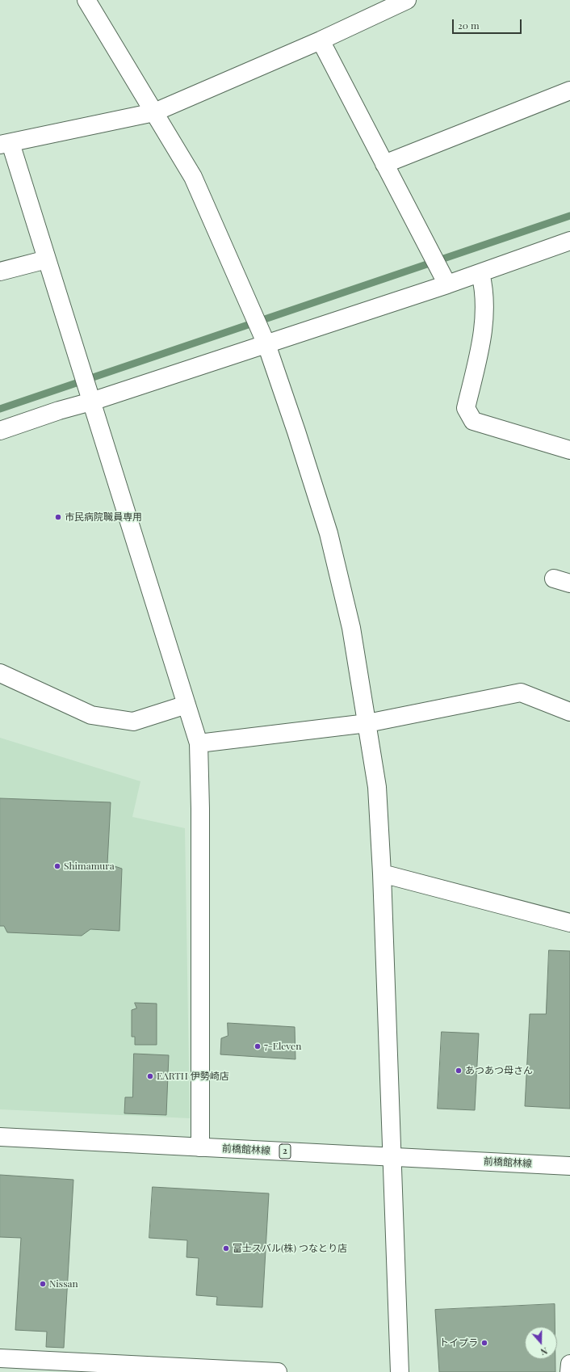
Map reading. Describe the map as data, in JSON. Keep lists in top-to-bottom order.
{
  "streets": {
    "street": ["前橋館林線", "2"]
  },
  "places": [
    "市民病院職員専用",
    "Shimamura",
    "7-Eleven",
    "あつあつ母さん",
    "EARTH 伊勢崎店",
    "富士スバル(株) つなとり店",
    "Nissan",
    "トイプラ"
  ],
  "scale_bar": "20 m",
  "north": "bottom"
}
